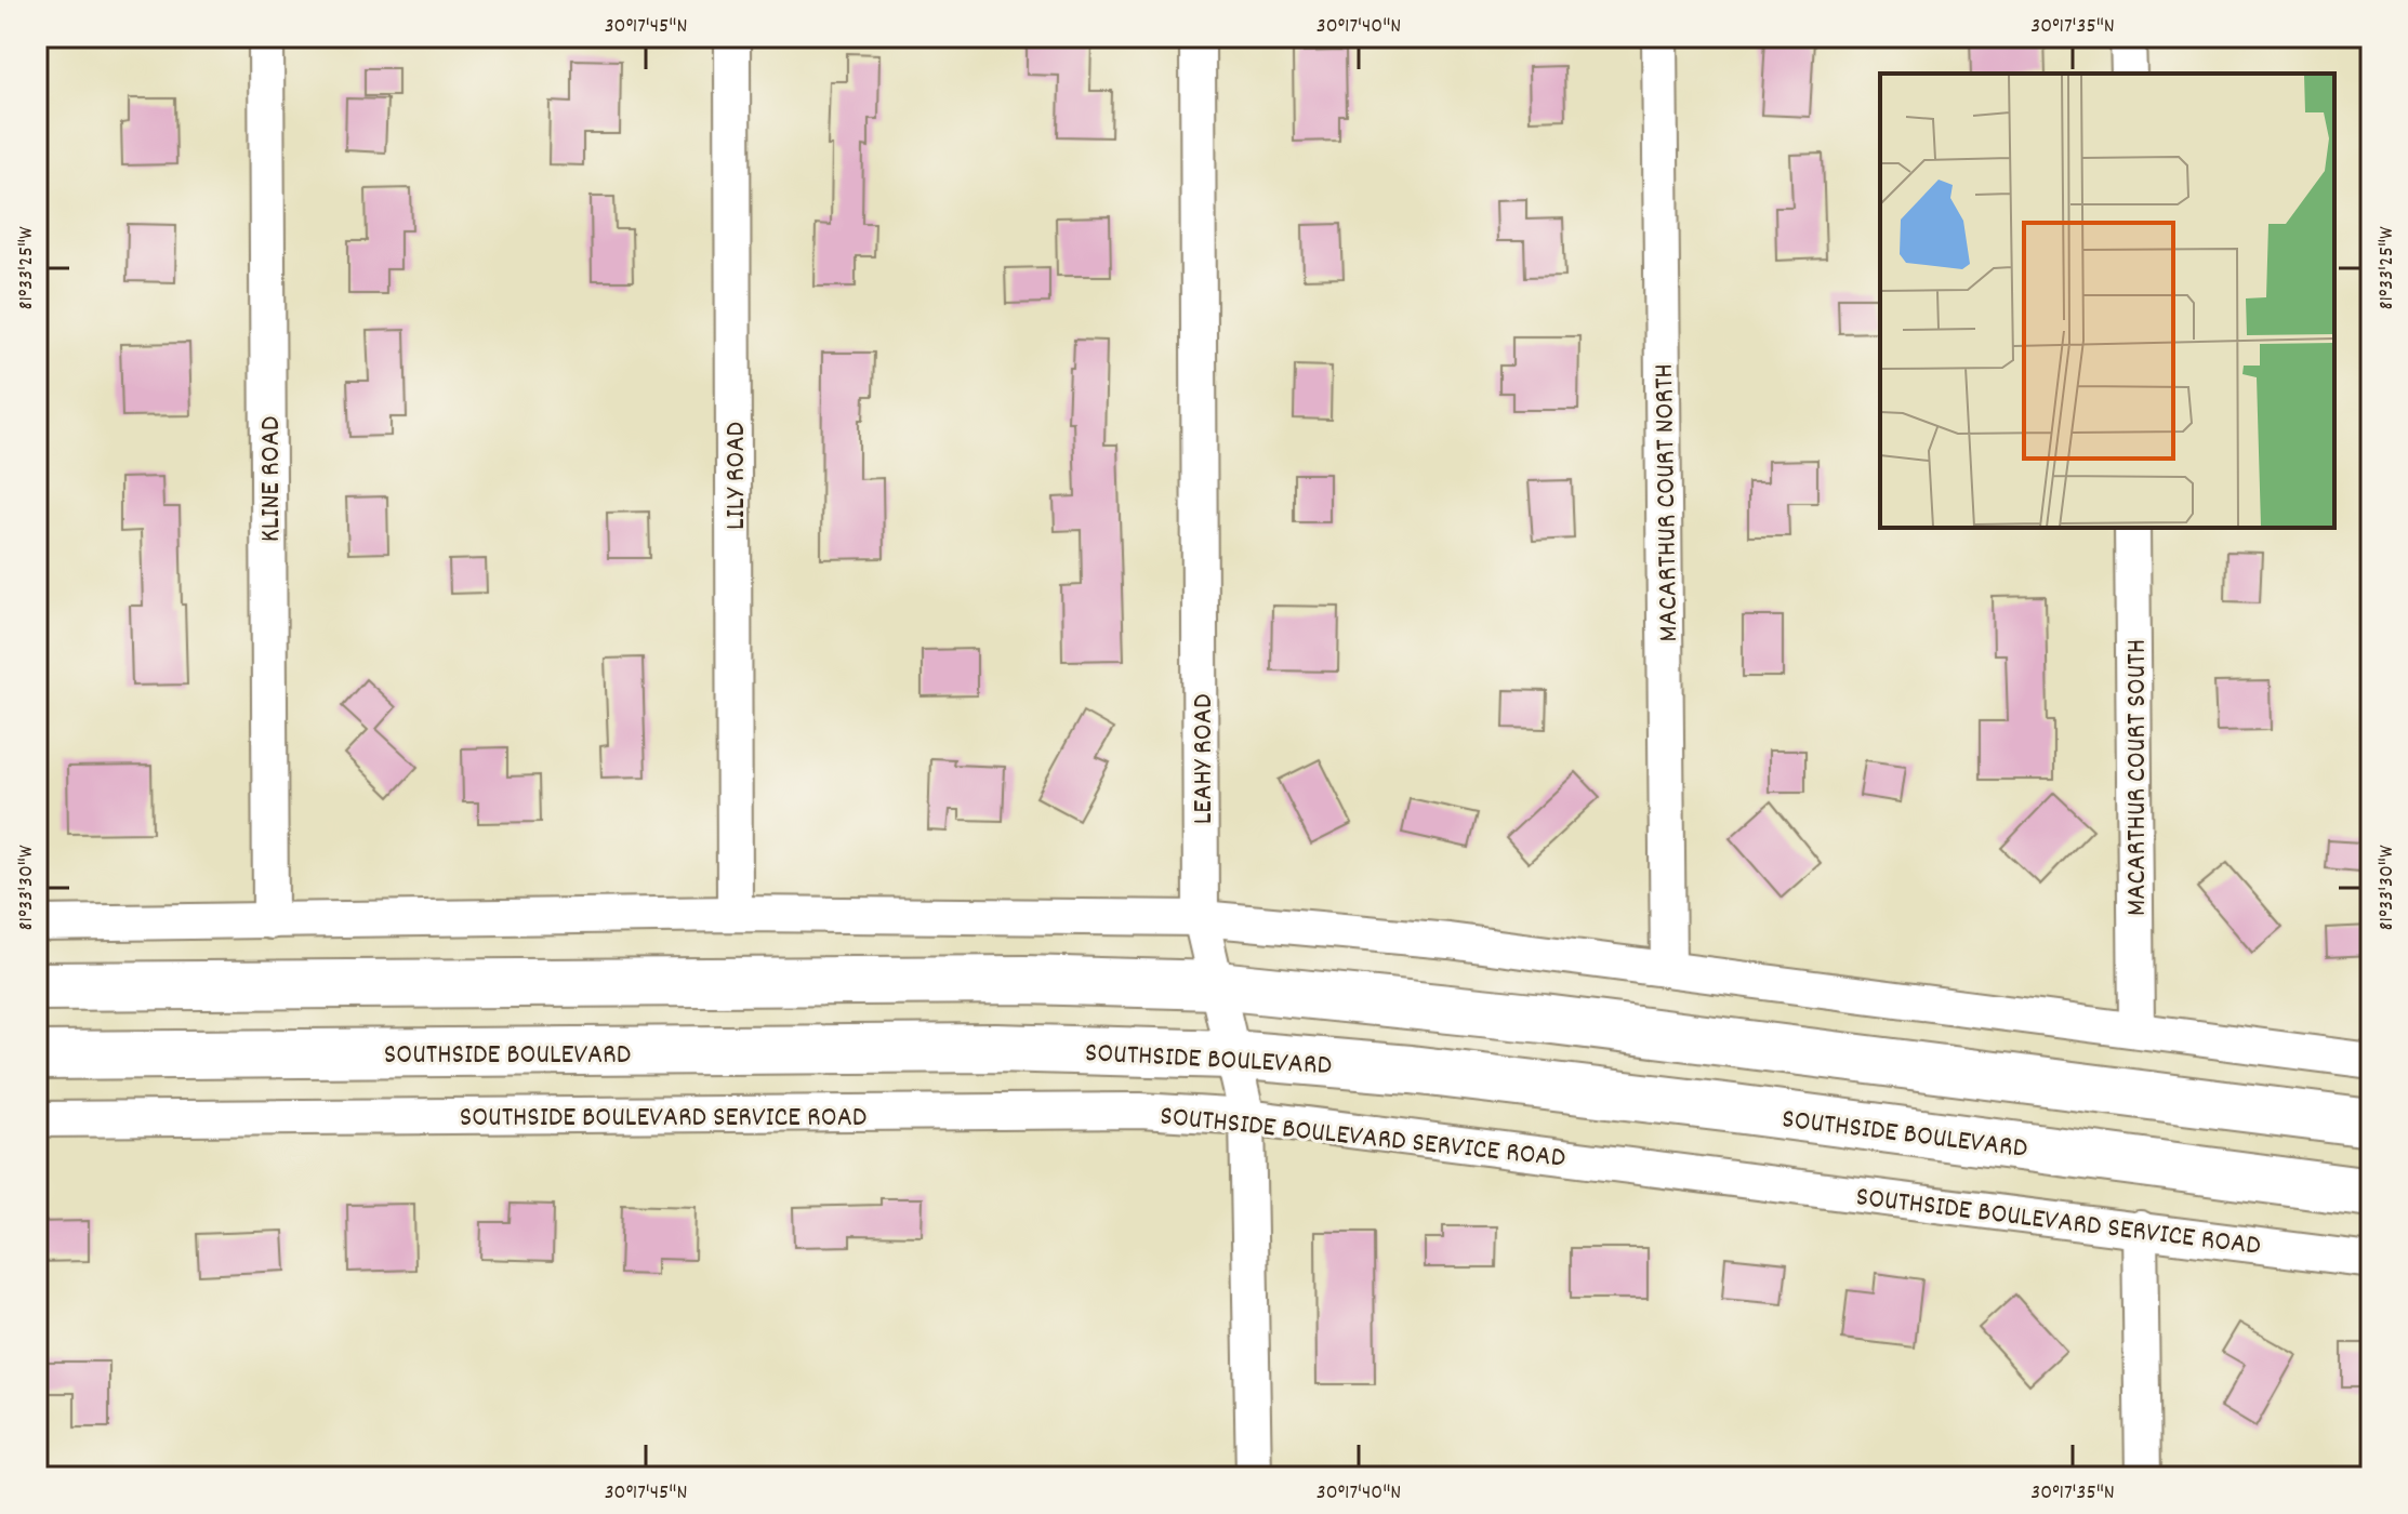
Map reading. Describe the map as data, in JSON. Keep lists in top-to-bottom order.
{
  "streets": {
    "highway": ["SOUTHSIDE BOULEVARD"],
    "street": [
      "LILY ROAD",
      "KLINE ROAD",
      "MACARTHUR COURT NORTH",
      "LEAHY ROAD",
      "MACARTHUR COURT SOUTH",
      "SOUTHSIDE BOULEVARD SERVICE ROAD"
    ]
  },
  "crossings": [
    ["LEAHY ROAD", "SOUTHSIDE BOULEVARD"],
    ["LEAHY ROAD", "SOUTHSIDE BOULEVARD SERVICE ROAD"]
  ],
  "coordinates": [
    "30°17'45\"N",
    "30°17'40\"N",
    "30°17'35\"N",
    "81°33'25\"W",
    "81°33'30\"W"
  ]
}
